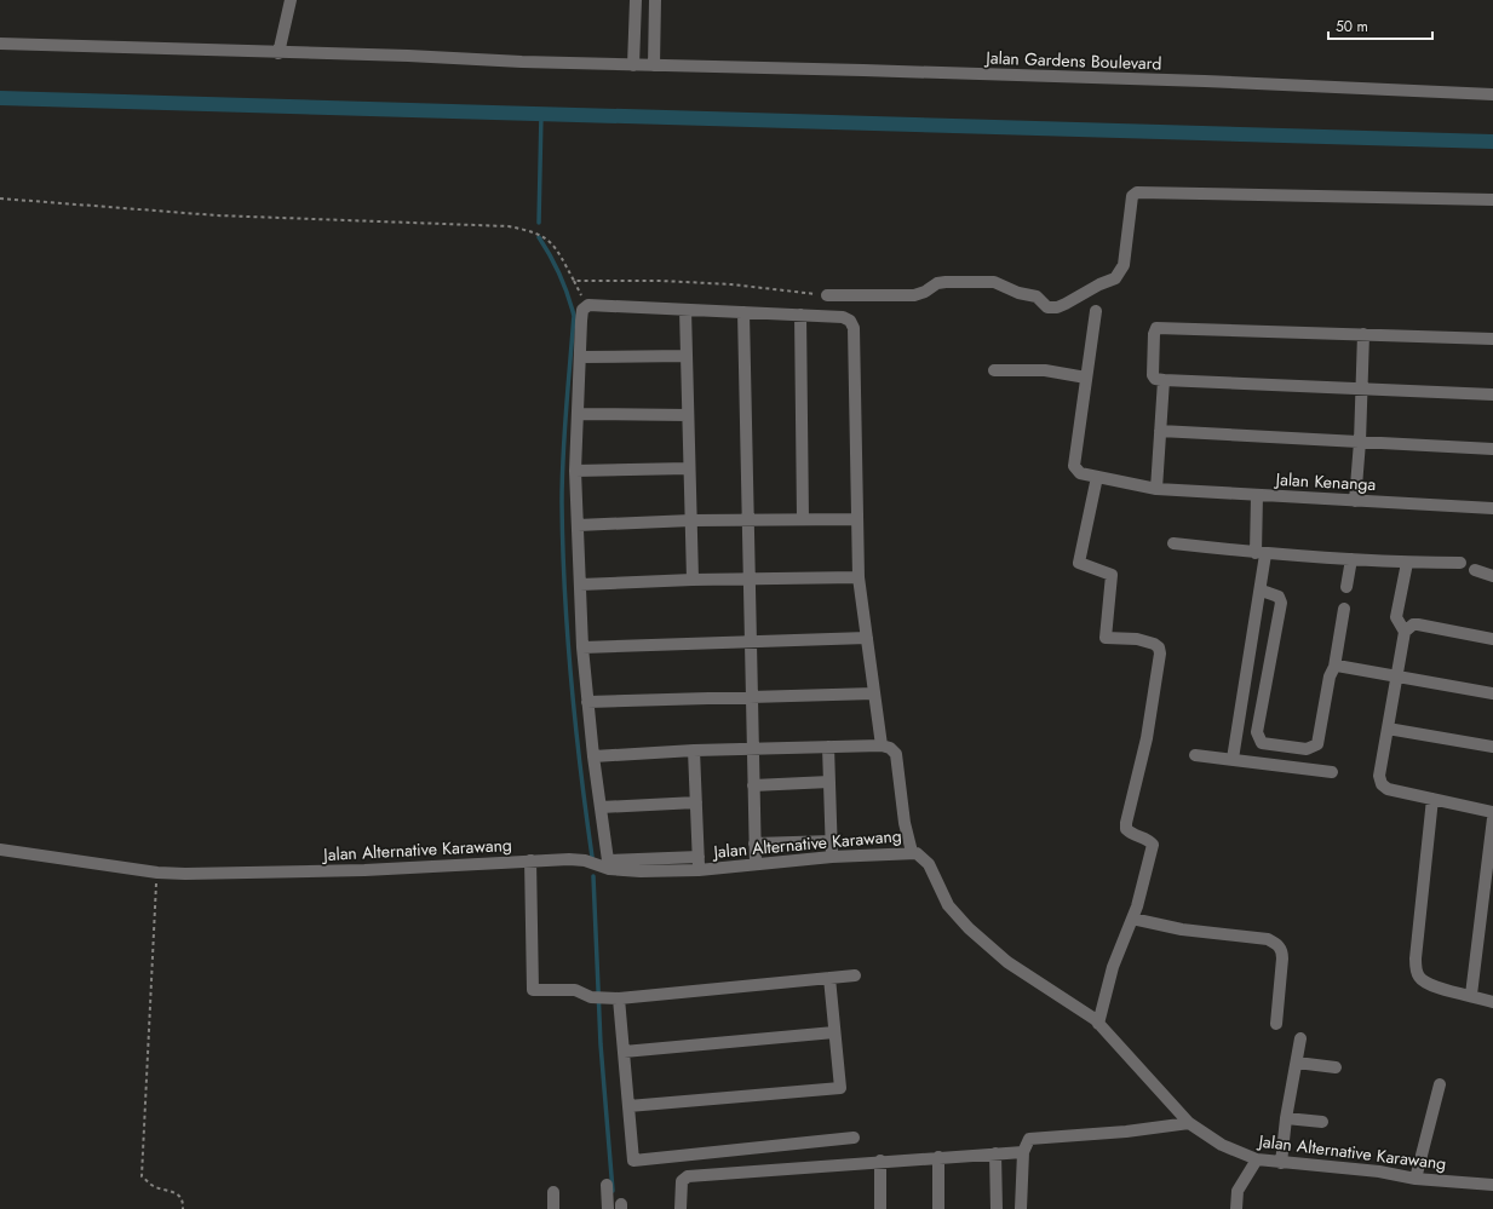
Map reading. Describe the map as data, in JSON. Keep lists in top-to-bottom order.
{
  "streets": {
    "street": ["Jalan Gardens Boulevard", "Jalan Kenanga", "Jalan Alternative Karawang"]
  },
  "scale_bar": "50 m"
}
